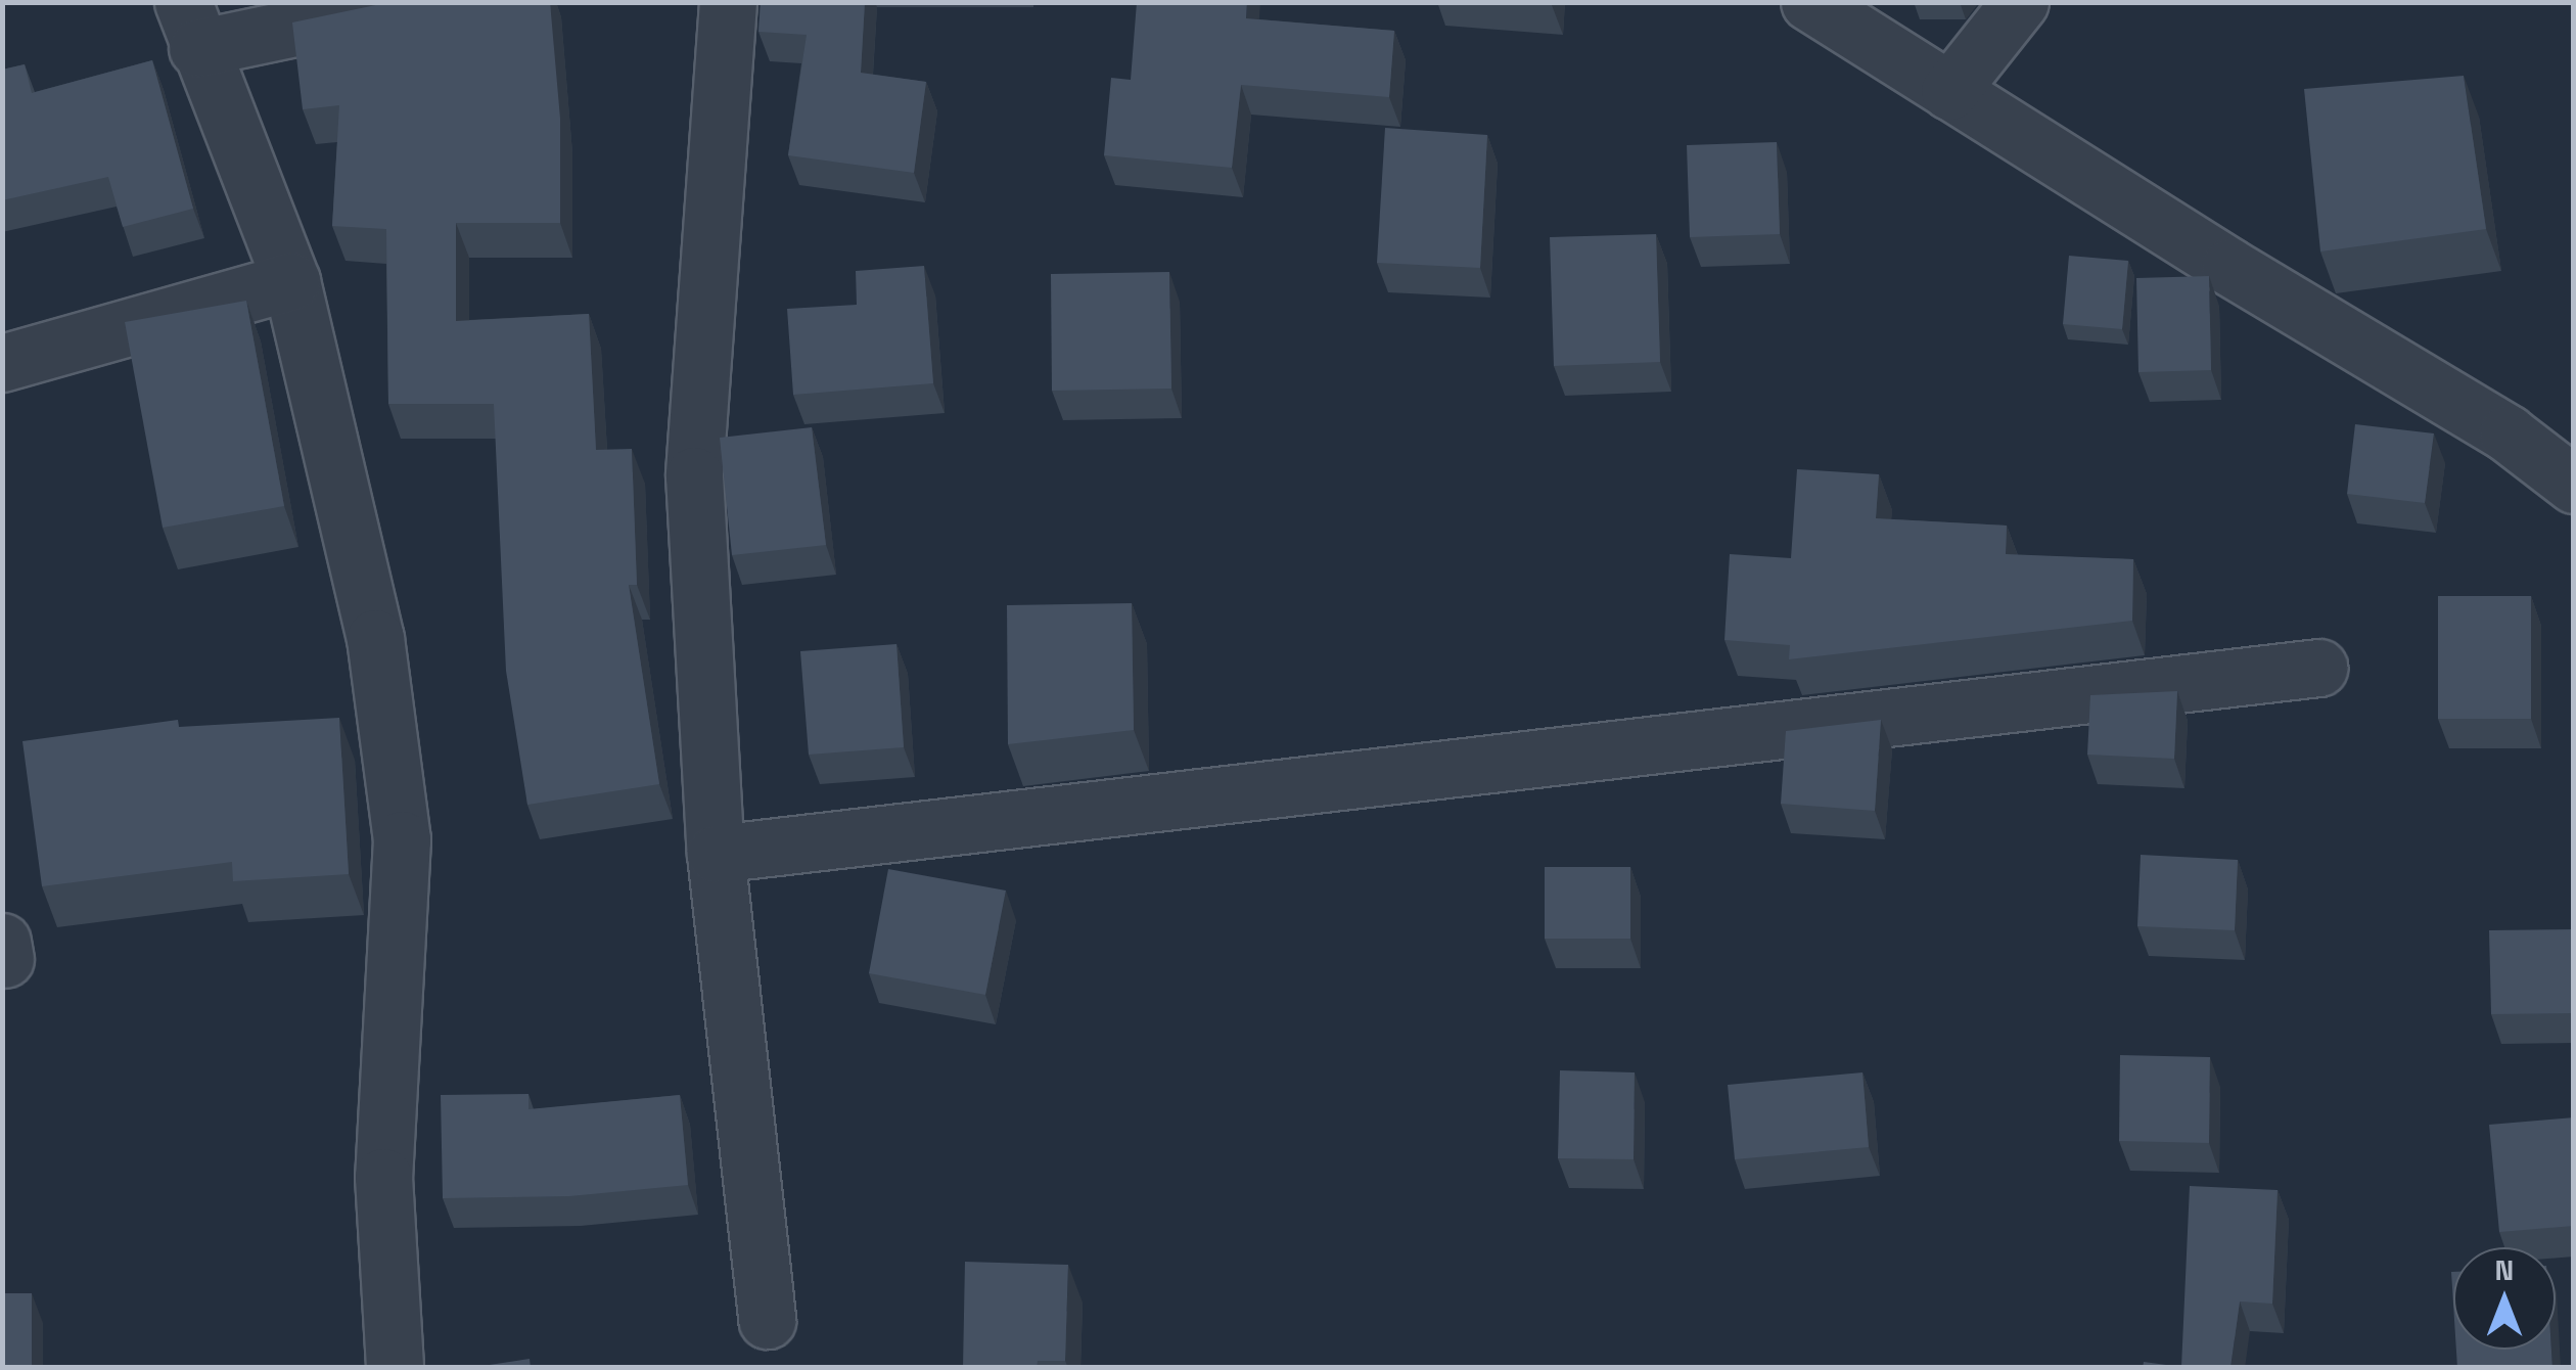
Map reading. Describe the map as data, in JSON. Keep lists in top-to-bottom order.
{
  "north": "top"
}
